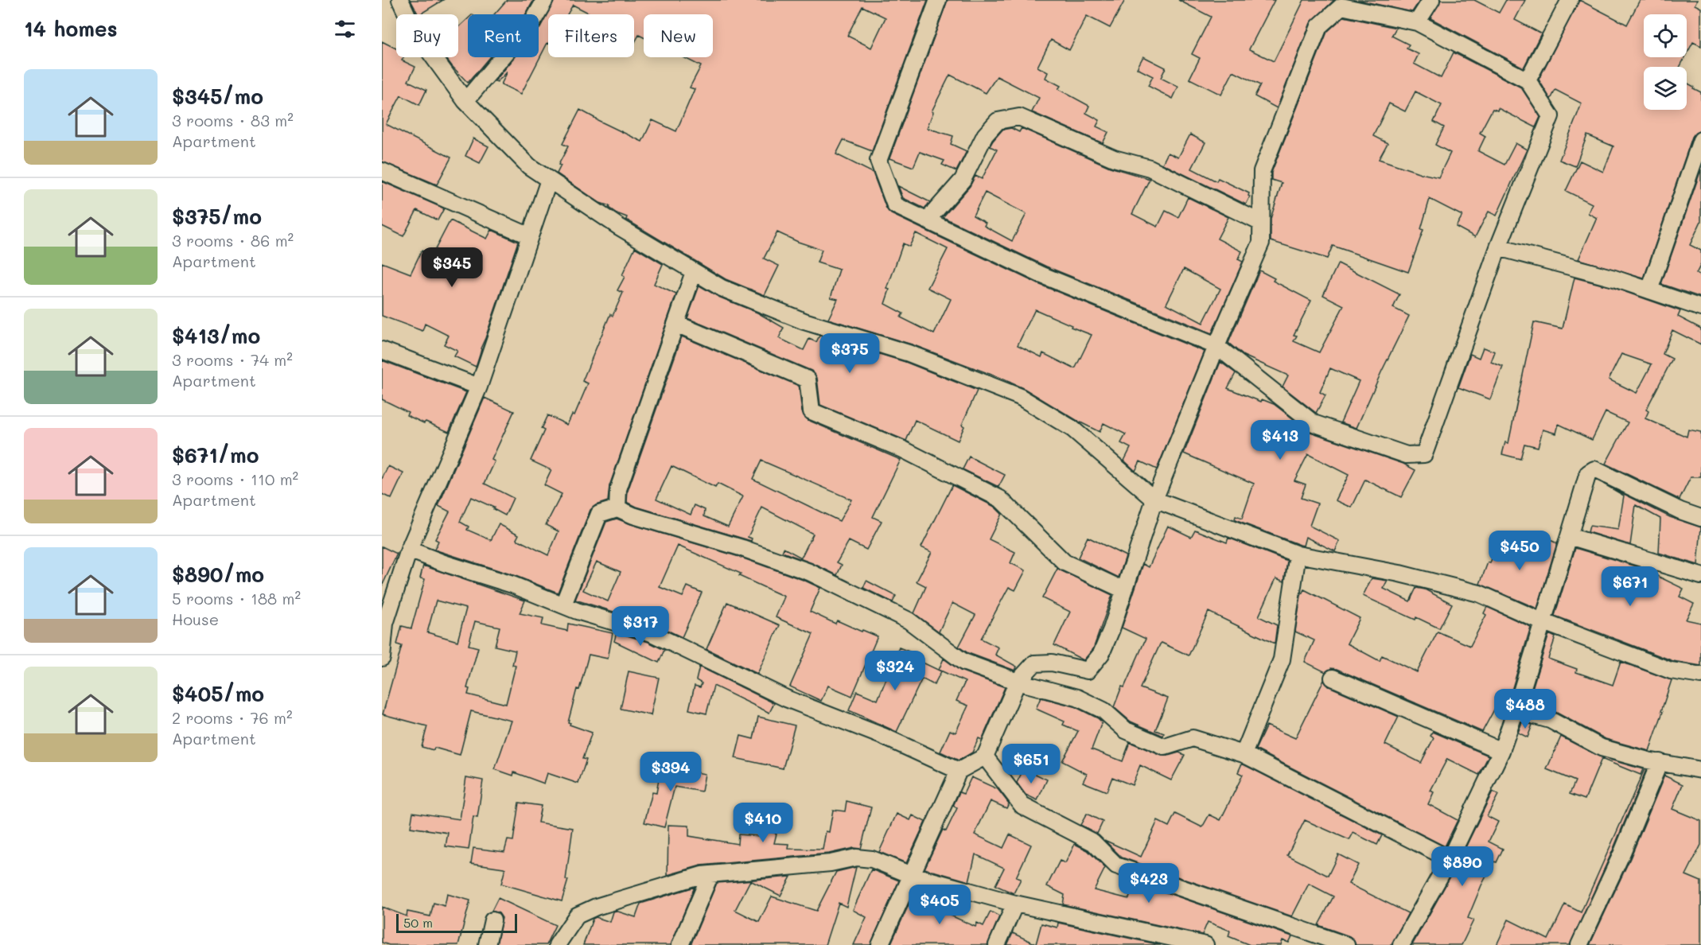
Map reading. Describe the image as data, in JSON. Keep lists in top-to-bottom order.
{
  "scale_bar": "50 m",
  "page": {
    "heading": "14 homes",
    "chip": [
      "Buy",
      "Rent",
      "Filters",
      "New"
    ],
    "list": [
      {
        "name": "$345/mo",
        "note": "3 rooms · 83 m² · Apartment"
      },
      {
        "name": "$375/mo",
        "note": "3 rooms · 86 m² · Apartment"
      },
      {
        "name": "$413/mo",
        "note": "3 rooms · 74 m² · Apartment"
      },
      {
        "name": "$671/mo",
        "note": "3 rooms · 110 m² · Apartment"
      },
      {
        "name": "$890/mo",
        "note": "5 rooms · 188 m² · House"
      },
      {
        "name": "$405/mo",
        "note": "2 rooms · 76 m² · Apartment"
      }
    ],
    "price": [
      "$345",
      "$375",
      "$413",
      "$450",
      "$671",
      "$317",
      "$324",
      "$488",
      "$651",
      "$394",
      "$410",
      "$890",
      "$423",
      "$405"
    ],
    "scale": "50 m"
  }
}
